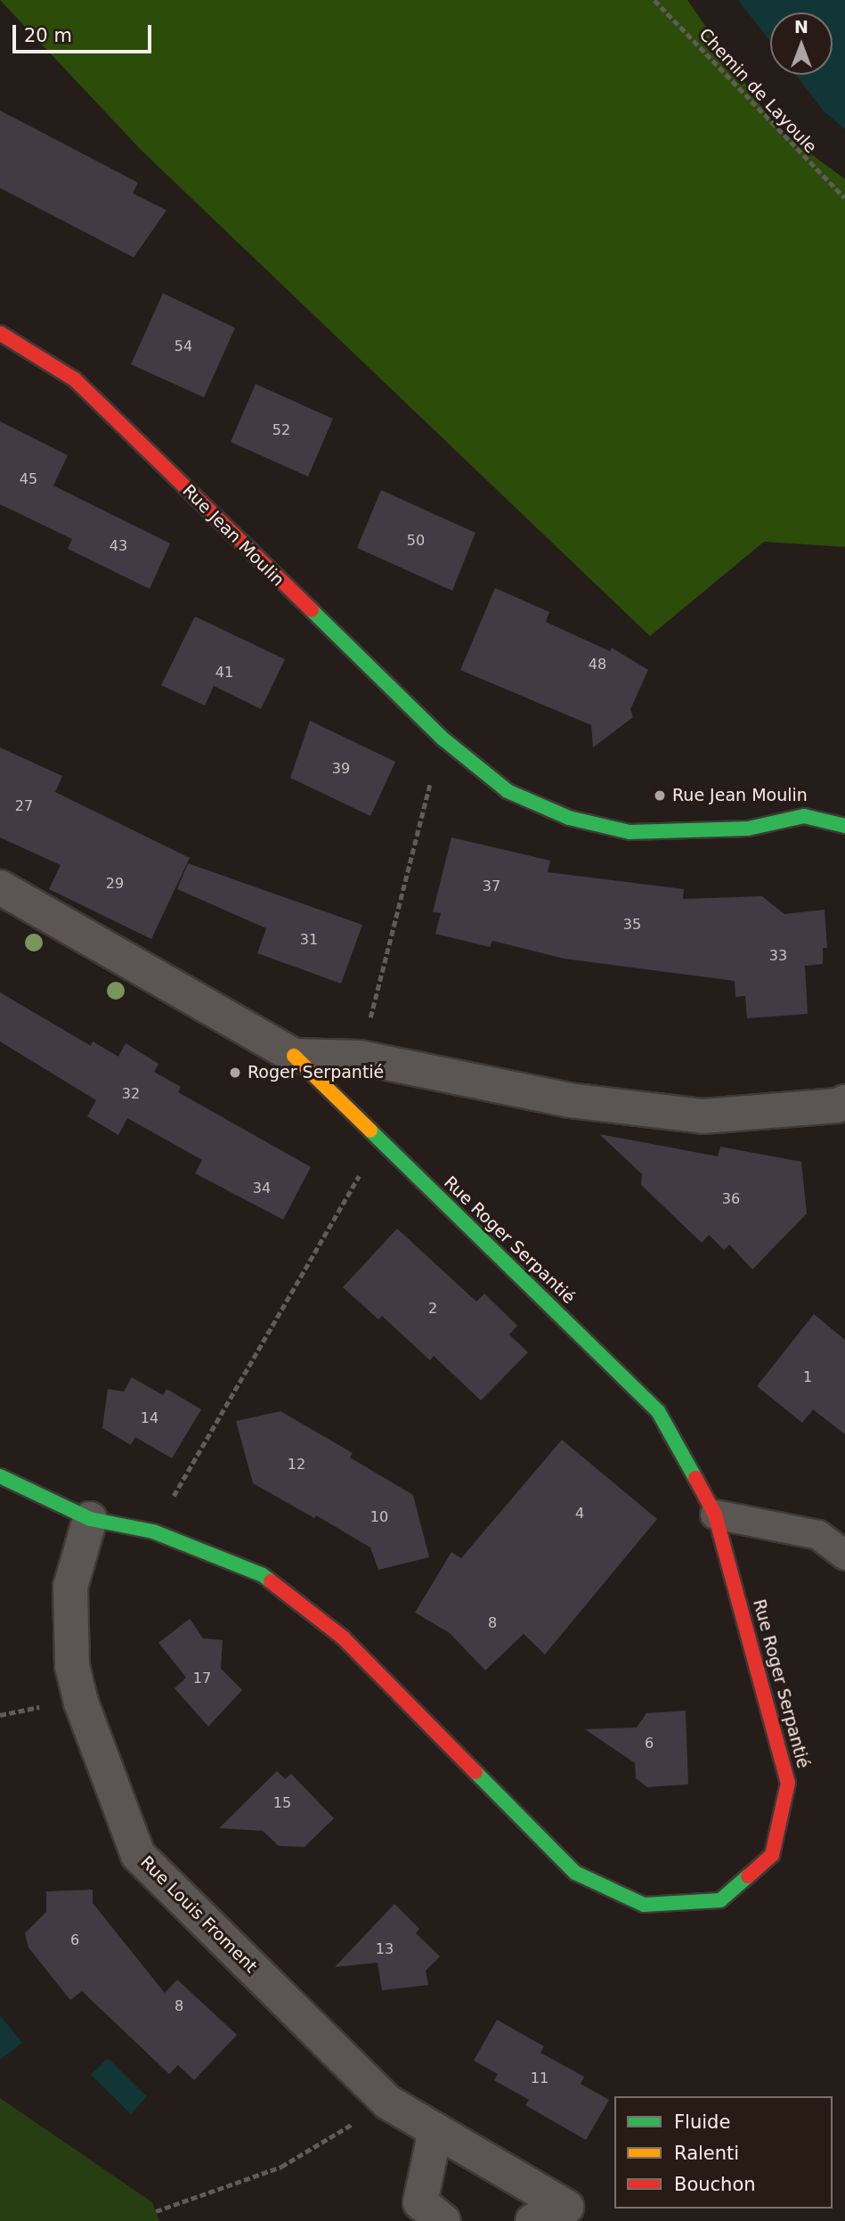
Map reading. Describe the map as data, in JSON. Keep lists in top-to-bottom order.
{
  "streets": {
    "street": ["Rue Jean Moulin", "Rue Roger Serpantié", "Rue Louis Froment"],
    "path": ["Chemin de Layoule"]
  },
  "crossings": [
    ["Rue Roger Serpantié", "Rue Louis Froment"]
  ],
  "places": ["Rue Jean Moulin", "Roger Serpantié"],
  "house_numbers": [
    "54",
    "52",
    "45",
    "50",
    "43",
    "48",
    "41",
    "39",
    "27",
    "29",
    "37",
    "35",
    "31",
    "33",
    "32",
    "34",
    "36",
    "2",
    "1",
    "14",
    "12",
    "4",
    "10",
    "8",
    "17",
    "6",
    "15",
    "6",
    "13",
    "8",
    "11"
  ],
  "legend": ["Fluide", "Ralenti", "Bouchon"],
  "scale_bar": "20 m",
  "north": "top"
}
